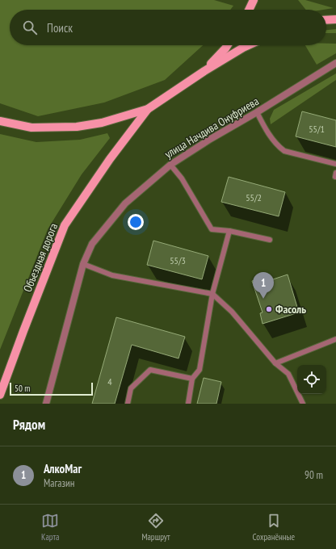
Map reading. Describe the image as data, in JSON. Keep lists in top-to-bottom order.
{
  "streets": {
    "main road": ["Объездная дорога"],
    "street": ["улица Начдива Онуфриева"]
  },
  "places": ["Фасоль"],
  "house_numbers": [
    "55/1",
    "55/2",
    "55/3",
    "4"
  ],
  "scale_bar": "50 m",
  "page": {
    "search": "Поиск",
    "pins": "1",
    "scale": "50 m",
    "heading": "Рядом",
    "list": [
      {
        "mark": "1",
        "name": "АлкоМаг",
        "note": "Магазин",
        "value": "90 m"
      }
    ],
    "nav": ["Карта", "Маршрут", "Сохранённые"]
  }
}
